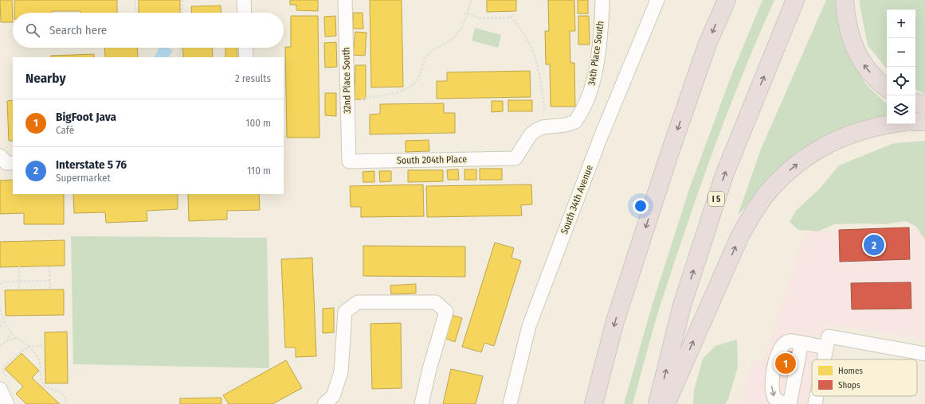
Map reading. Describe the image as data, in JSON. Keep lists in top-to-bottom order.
{
  "streets": {
    "highway": ["I 5"],
    "street": [
      "34th Place South",
      "32nd Place South",
      "South 204th Place",
      "South 34th Avenue"
    ]
  },
  "crossings": [
    ["34th Place South", "South 204th Place"],
    ["32nd Place South", "South 204th Place"]
  ],
  "legend": ["Homes", "Shops"],
  "page": {
    "map_buttons": ["+", "−"],
    "search": "Search here",
    "heading": ["Nearby", "2 results"],
    "list": [
      {
        "mark": "1",
        "name": "BigFoot Java",
        "note": "Café",
        "value": "100 m"
      },
      {
        "mark": "2",
        "name": "Interstate 5 76",
        "note": "Supermarket",
        "value": "110 m"
      }
    ],
    "pins": ["2", "1"]
  }
}
